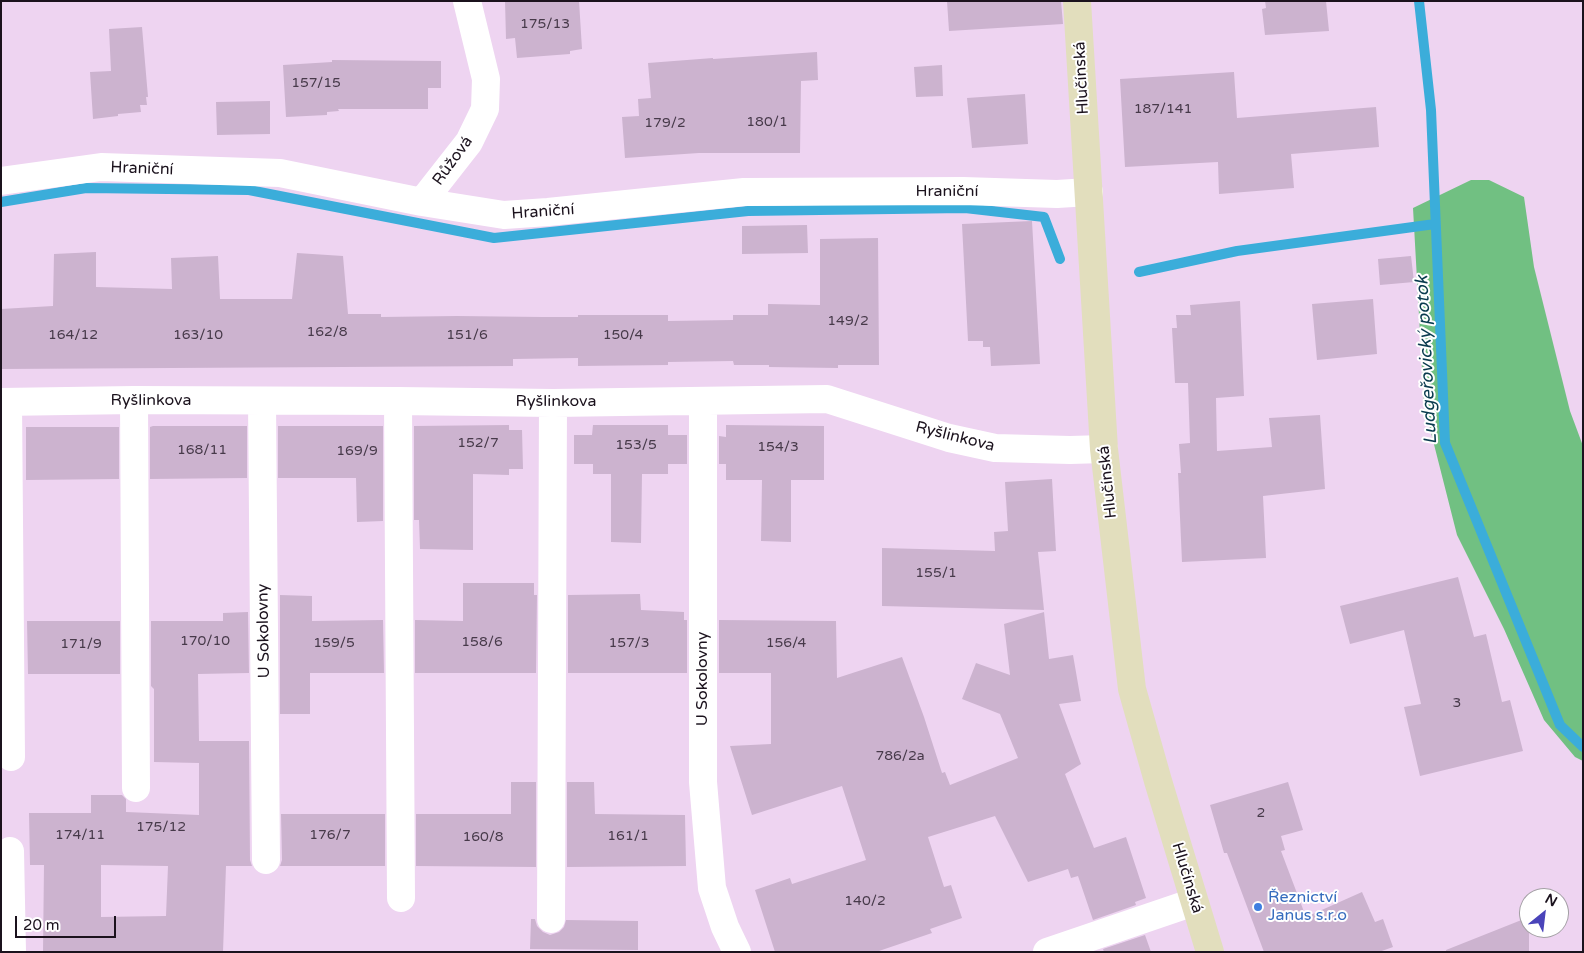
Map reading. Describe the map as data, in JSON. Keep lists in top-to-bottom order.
{
  "streets": {
    "street": [
      "Hlučínská",
      "Růžová",
      "Hraniční",
      "Ryšlinkova",
      "U Sokolovny"
    ]
  },
  "crossings": [
    ["Hlučínská", "Hraniční"],
    ["Hlučínská", "Ryšlinkova"],
    ["Růžová", "Hraniční"],
    ["Ryšlinkova", "U Sokolovny"]
  ],
  "water": ["Ludgeřovický potok"],
  "places": ["Řeznictví Janus s.r.o"],
  "house_numbers": [
    "175/13",
    "157/15",
    "187/141",
    "180/1",
    "179/2",
    "149/2",
    "162/8",
    "164/12",
    "163/10",
    "151/6",
    "150/4",
    "152/7",
    "153/5",
    "154/3",
    "168/11",
    "169/9",
    "155/1",
    "170/10",
    "158/6",
    "159/5",
    "157/3",
    "156/4",
    "171/9",
    "3",
    "786/2a",
    "2",
    "175/12",
    "174/11",
    "176/7",
    "161/1",
    "160/8",
    "140/2"
  ],
  "scale_bar": "20 m",
  "north": "top right"
}
